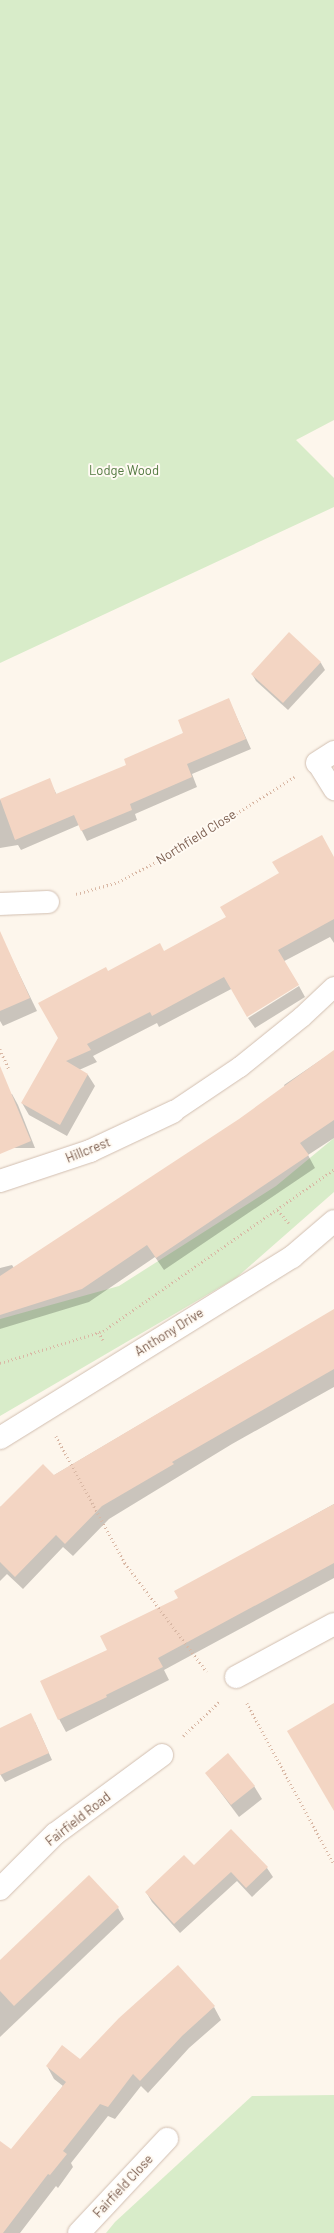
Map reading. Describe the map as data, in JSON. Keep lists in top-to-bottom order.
{
  "streets": {
    "street": [
      "Hillcrest",
      "Anthony Drive",
      "Fairfield Road",
      "Fairfield Close"
    ],
    "path": ["Northfield Close"]
  },
  "parks": ["Lodge Wood"]
}
